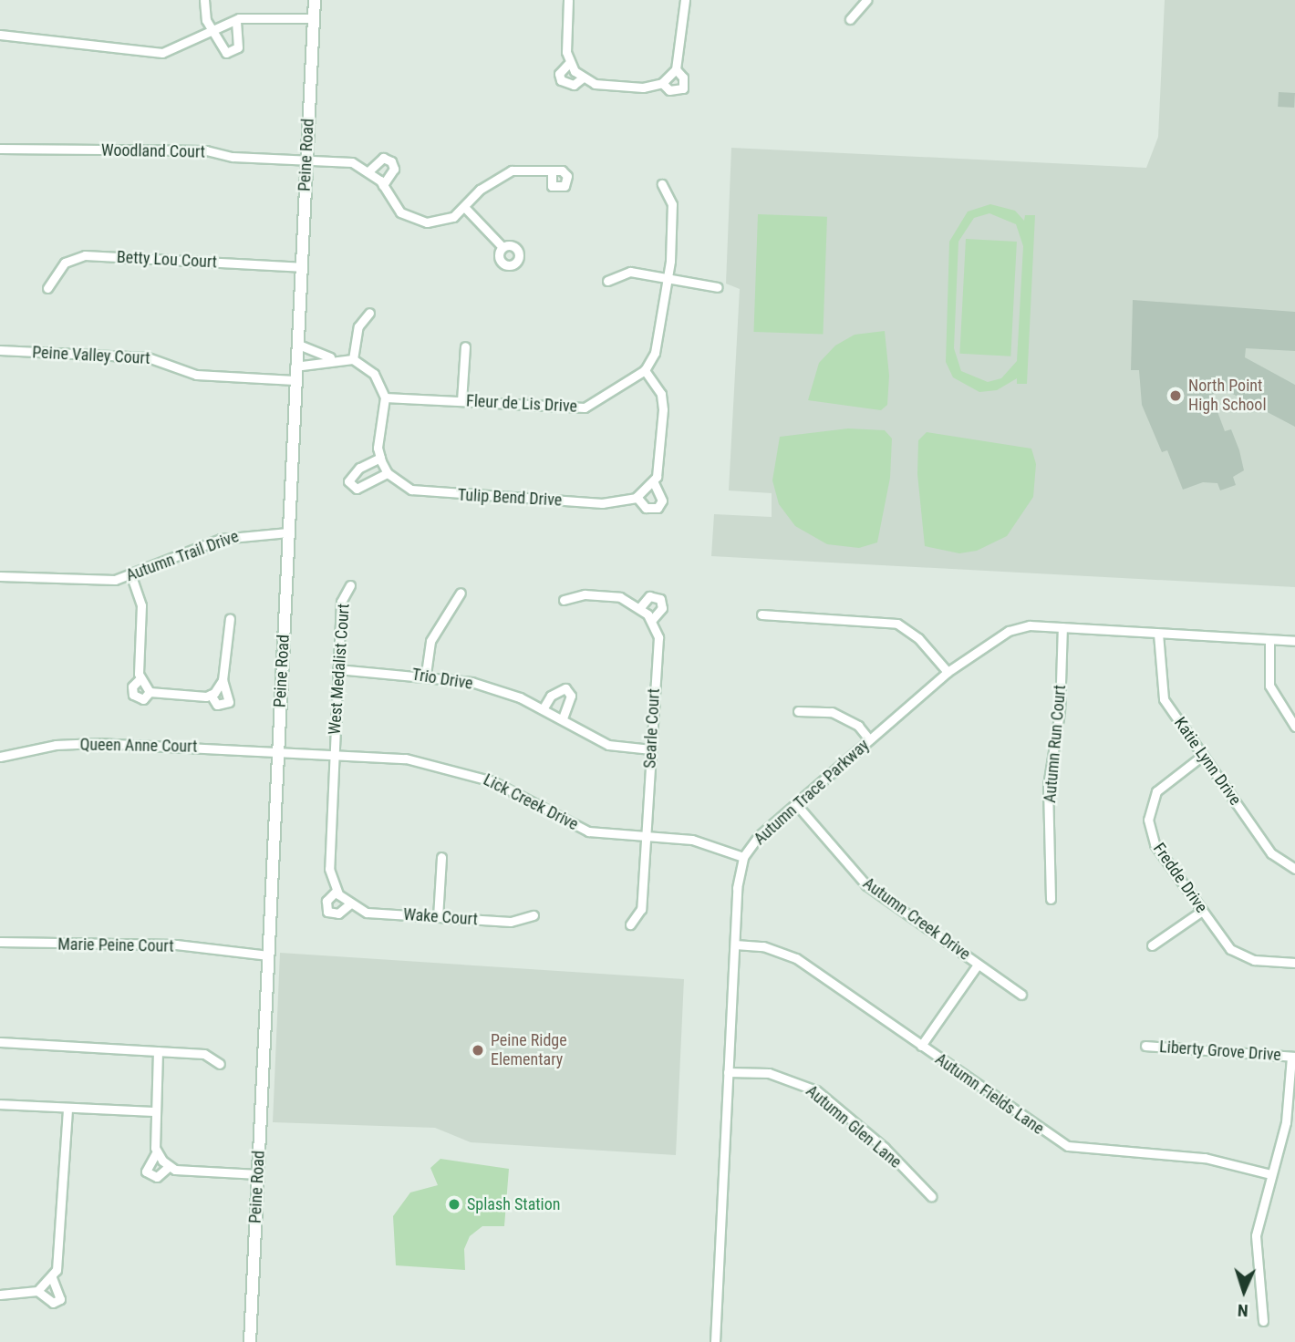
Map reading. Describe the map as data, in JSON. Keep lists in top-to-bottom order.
{
  "streets": {
    "street": [
      "Woodland Court",
      "Peine Road",
      "Betty Lou Court",
      "Peine Valley Court",
      "Fleur de Lis Drive",
      "Tulip Bend Drive",
      "Autumn Trail Drive",
      "West Medalist Court",
      "Trio Drive",
      "Searle Court",
      "Autumn Run Court",
      "Queen Anne Court",
      "Katie Lynn Drive",
      "Autumn Trace Parkway",
      "Lick Creek Drive",
      "Fredde Drive",
      "Wake Court",
      "Autumn Creek Drive",
      "Marie Peine Court",
      "Liberty Grove Drive",
      "Autumn Fields Lane",
      "Autumn Glen Lane"
    ]
  },
  "crossings": [
    ["Woodland Court", "Peine Road"],
    ["Peine Road", "Betty Lou Court"],
    ["Peine Road", "Peine Valley Court"],
    ["Peine Road", "Autumn Trail Drive"],
    ["Peine Road", "Queen Anne Court"],
    ["Peine Road", "Lick Creek Drive"],
    ["Peine Road", "Marie Peine Court"],
    ["Fleur de Lis Drive", "Tulip Bend Drive"],
    ["West Medalist Court", "Trio Drive"],
    ["West Medalist Court", "Lick Creek Drive"],
    ["West Medalist Court", "Wake Court"],
    ["Trio Drive", "Searle Court"],
    ["Searle Court", "Lick Creek Drive"],
    ["Autumn Run Court", "Autumn Trace Parkway"],
    ["Queen Anne Court", "Lick Creek Drive"],
    ["Katie Lynn Drive", "Autumn Trace Parkway"],
    ["Katie Lynn Drive", "Fredde Drive"],
    ["Autumn Trace Parkway", "Lick Creek Drive"],
    ["Autumn Trace Parkway", "Autumn Creek Drive"],
    ["Autumn Trace Parkway", "Autumn Fields Lane"],
    ["Autumn Trace Parkway", "Autumn Glen Lane"],
    ["Lick Creek Drive", "Wake Court"]
  ],
  "places": ["North Point High School", "Peine Ridge Elementary", "Splash Station"],
  "north": "bottom"
}
